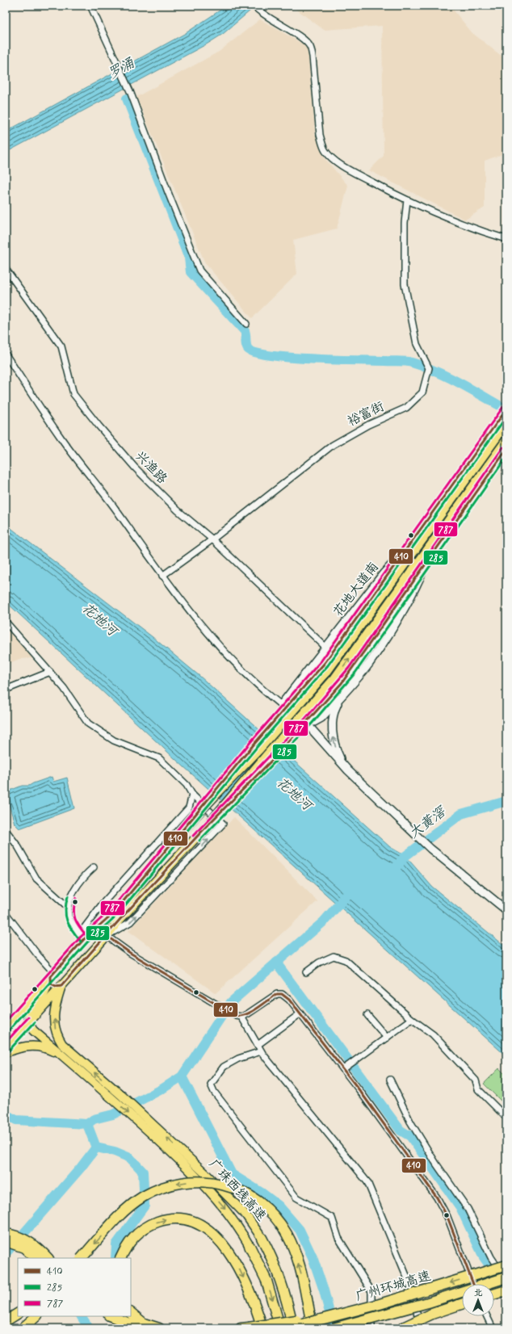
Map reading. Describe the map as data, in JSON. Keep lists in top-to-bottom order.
{
  "streets": {
    "highway": ["广珠西线高速", "广州环城高速"],
    "main road": ["花地大道南"],
    "street": ["裕富街", "兴渔路"]
  },
  "crossings": [
    ["裕富街", "兴渔路"],
    ["兴渔路", "花地大道南"]
  ],
  "water": ["罗涌", "花地河", "大黄滘"],
  "lines": ["transit line 787", "transit line 410", "transit line 285"],
  "legend": ["410", "285", "787"],
  "north": "top"
}
